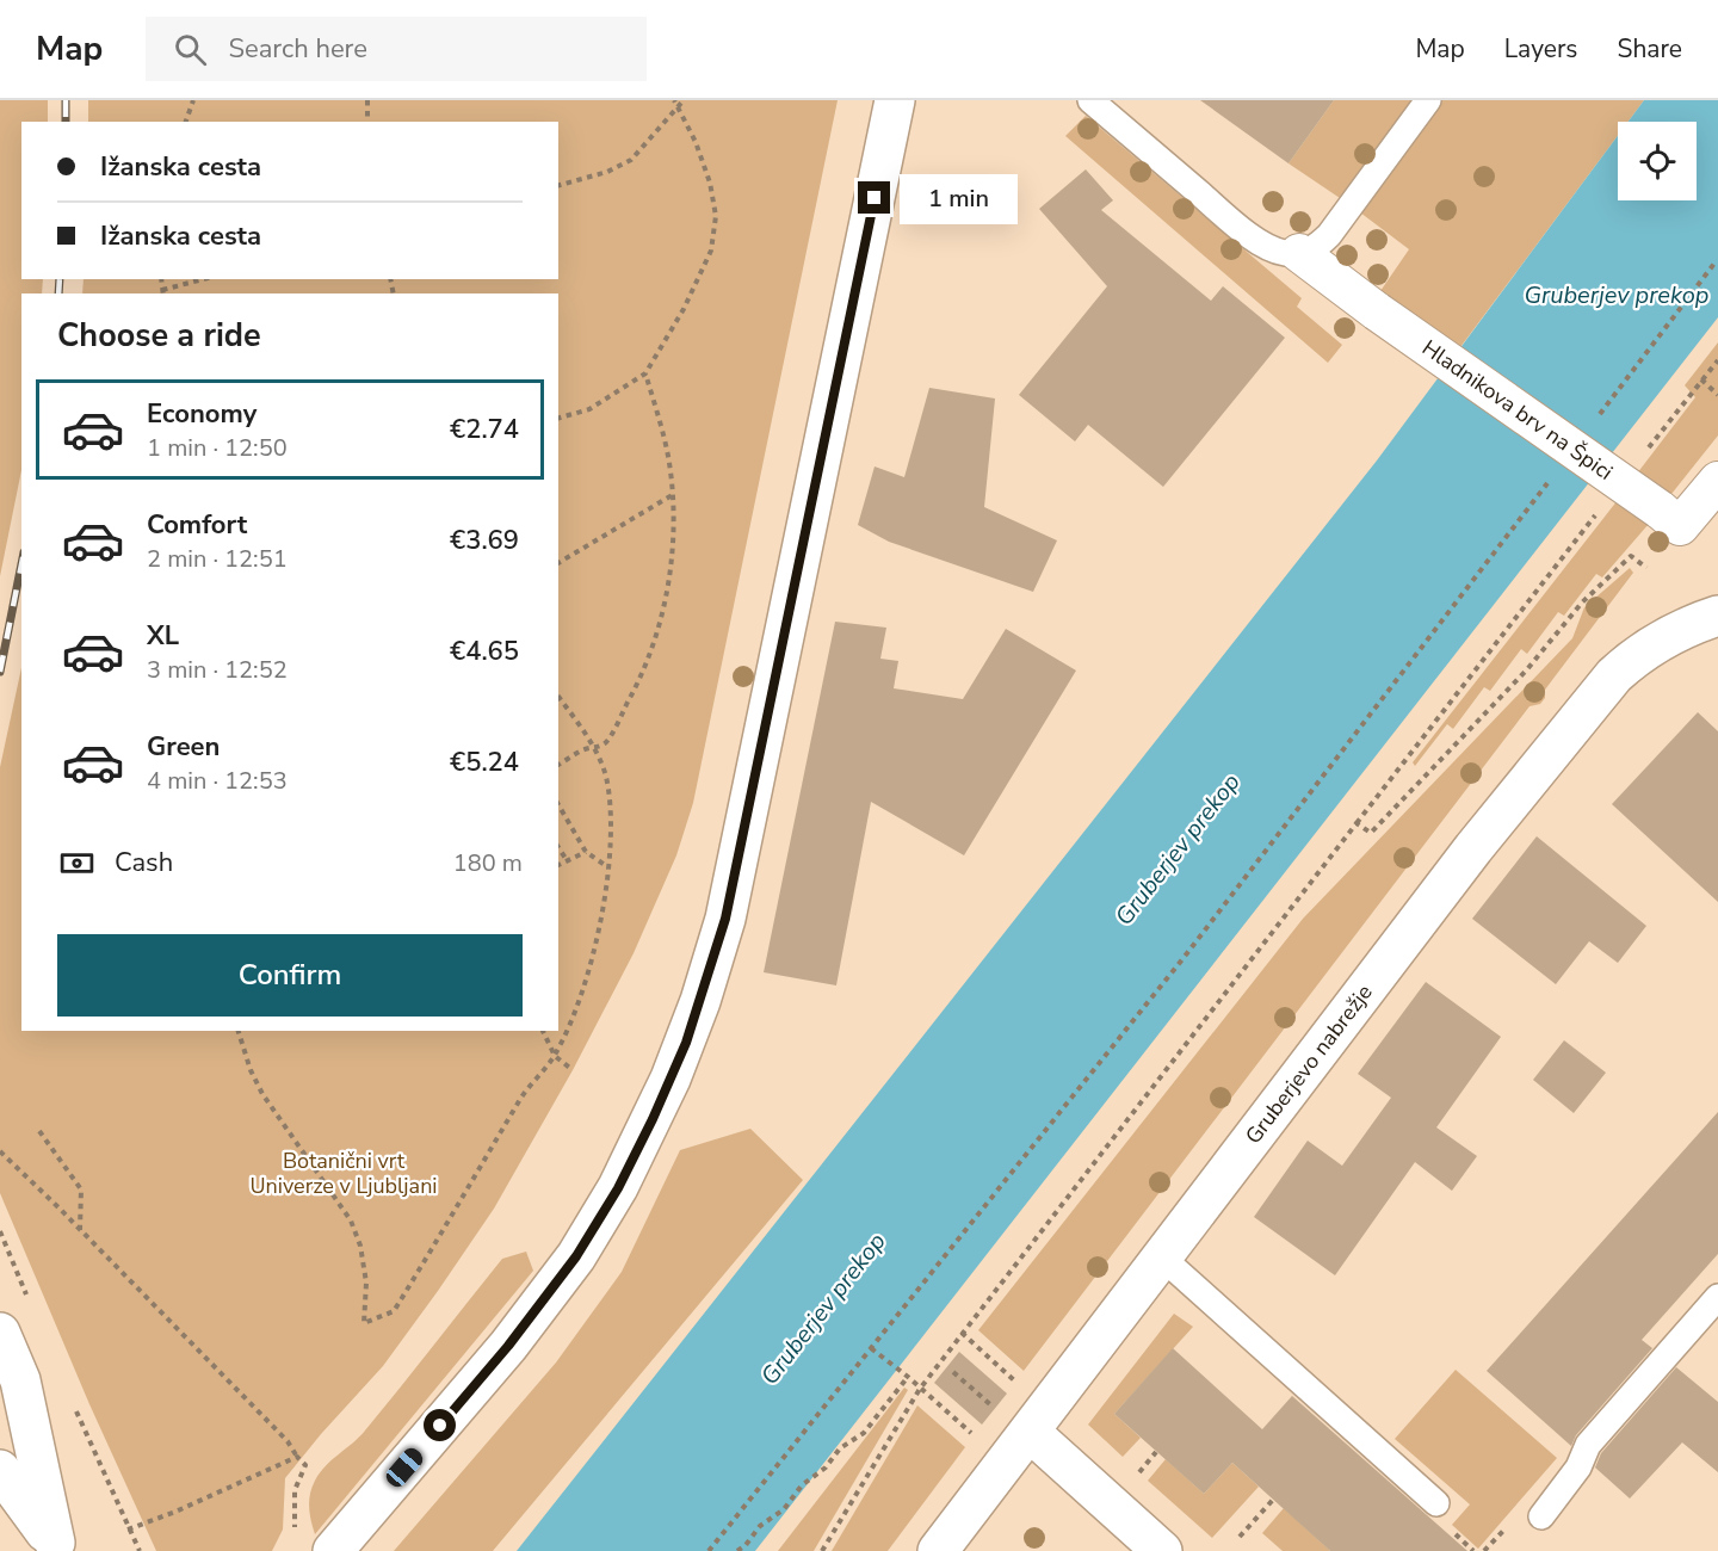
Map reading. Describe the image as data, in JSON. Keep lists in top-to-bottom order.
{
  "streets": {
    "main road": ["Gruberjevo nabrežje"],
    "street": ["Hladnikova brv na Špici"]
  },
  "water": ["Gruberjev prekop"],
  "parks": ["Botanični vrt Univerze v Ljubljani"],
  "page": {
    "header": "Map",
    "search": "Search here",
    "nav": ["Map", "Layers", "Share"],
    "banner": ["Ižanska cesta", "Ižanska cesta"],
    "bubble": "1 min",
    "heading": "Choose a ride",
    "list": [
      {
        "name": "Economy",
        "note": "1 min · 12:50",
        "value": "€2.74"
      },
      {
        "name": "Comfort",
        "note": "2 min · 12:51",
        "value": "€3.69"
      },
      {
        "name": "XL",
        "note": "3 min · 12:52",
        "value": "€4.65"
      },
      {
        "name": "Green",
        "note": "4 min · 12:53",
        "value": "€5.24"
      }
    ],
    "pay": ["Cash", "180 m"],
    "buttons": "Confirm"
  }
}
